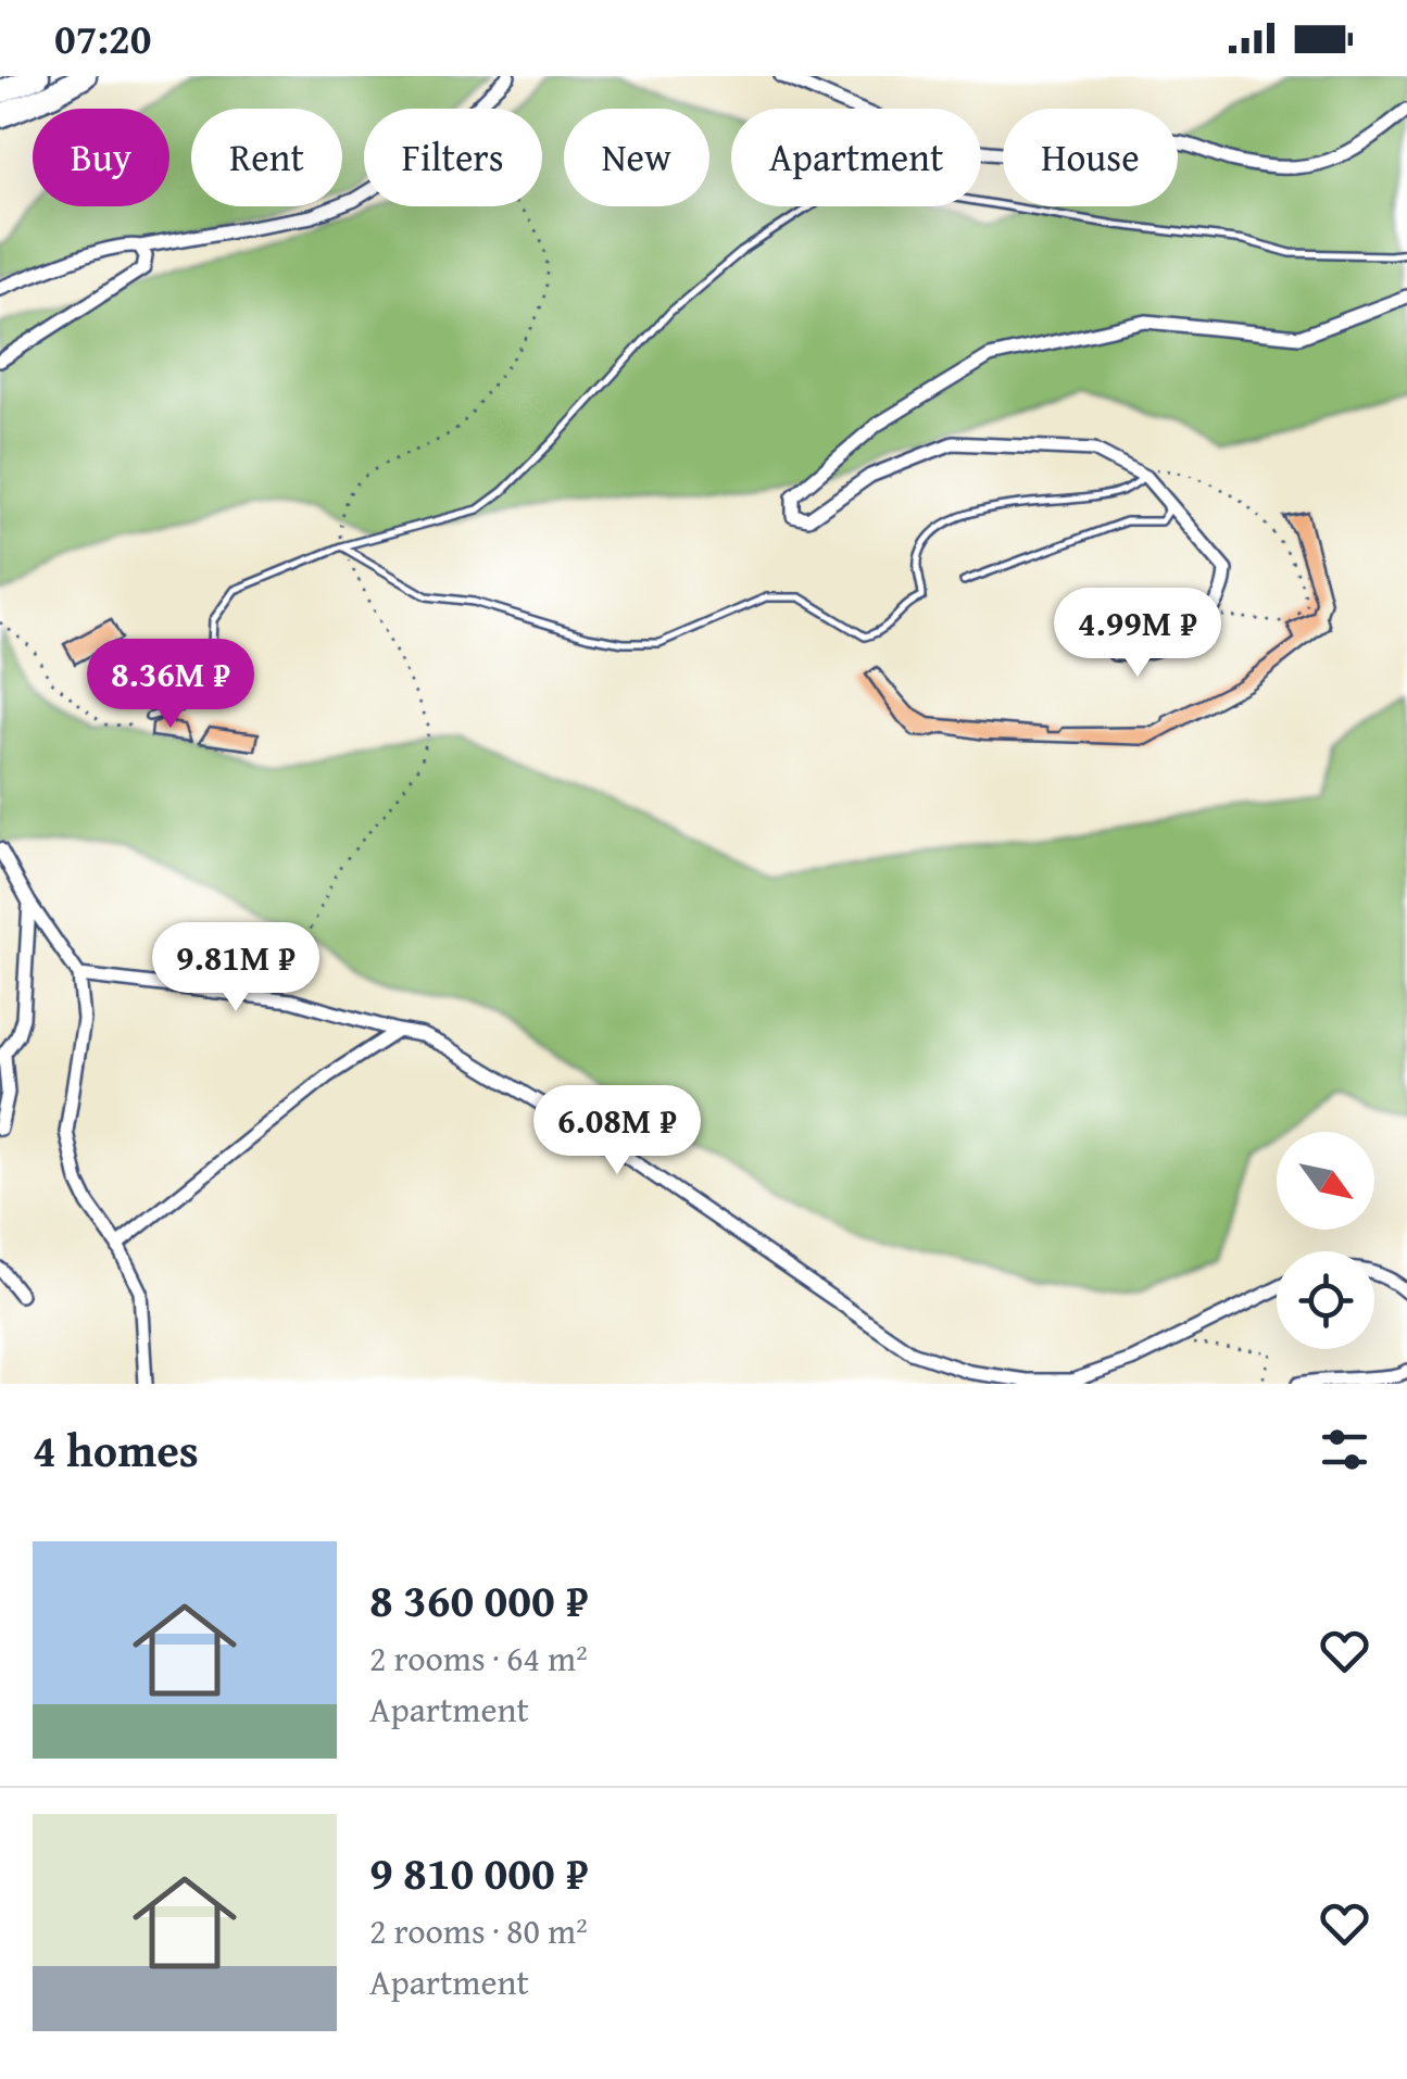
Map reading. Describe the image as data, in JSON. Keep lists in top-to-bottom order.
{
  "north": "bottom right",
  "page": {
    "status": "07:20",
    "chip": [
      "Buy",
      "Rent",
      "Filters",
      "New",
      "Apartment",
      "House"
    ],
    "price": [
      "4.99M ₽",
      "8.36M ₽",
      "9.81M ₽",
      "6.08M ₽"
    ],
    "heading": "4 homes",
    "list": [
      {
        "name": "8 360 000 ₽",
        "note": "2 rooms · 64 m² · Apartment"
      },
      {
        "name": "9 810 000 ₽",
        "note": "2 rooms · 80 m² · Apartment"
      }
    ]
  }
}
